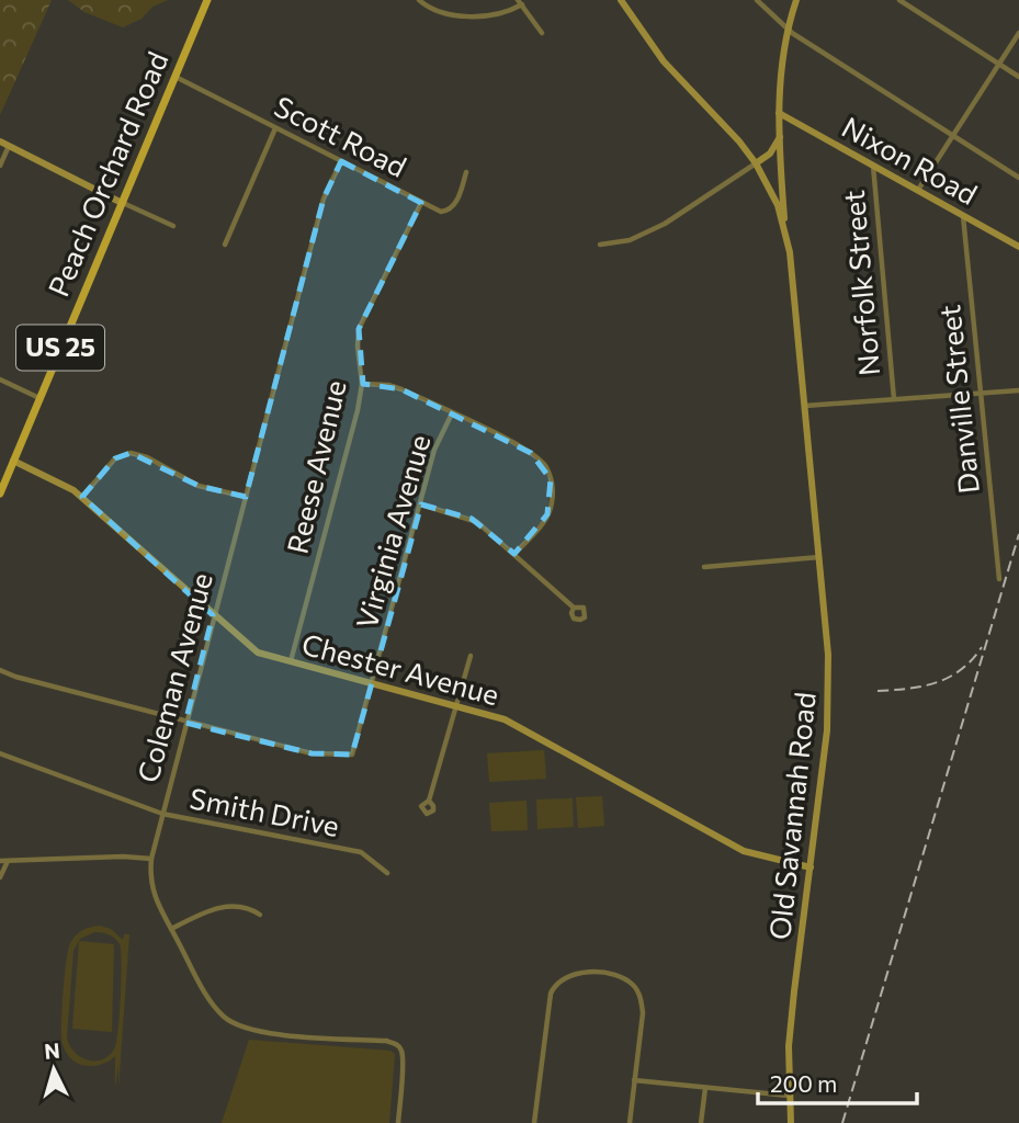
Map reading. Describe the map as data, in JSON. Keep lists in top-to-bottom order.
{
  "streets": {
    "main road": [
      "Nixon Road",
      "Peach Orchard Road",
      "US 25",
      "Chester Avenue",
      "Old Savannah Road"
    ],
    "street": [
      "Scott Road",
      "Norfolk Street",
      "Danville Street",
      "Reese Avenue",
      "Virginia Avenue",
      "Coleman Avenue",
      "Smith Drive"
    ]
  },
  "crossings": [
    ["Scott Road", "Peach Orchard Road"],
    ["Scott Road", "Reese Avenue"],
    ["Scott Road", "Coleman Avenue"],
    ["Nixon Road", "Norfolk Street"],
    ["Nixon Road", "Danville Street"],
    ["Peach Orchard Road", "Chester Avenue"],
    ["Reese Avenue", "Chester Avenue"],
    ["Virginia Avenue", "Chester Avenue"],
    ["Virginia Avenue", "Coleman Avenue"],
    ["Chester Avenue", "Coleman Avenue"],
    ["Chester Avenue", "Old Savannah Road"],
    ["Coleman Avenue", "Smith Drive"]
  ],
  "scale_bar": "200 m",
  "north": "top"
}
